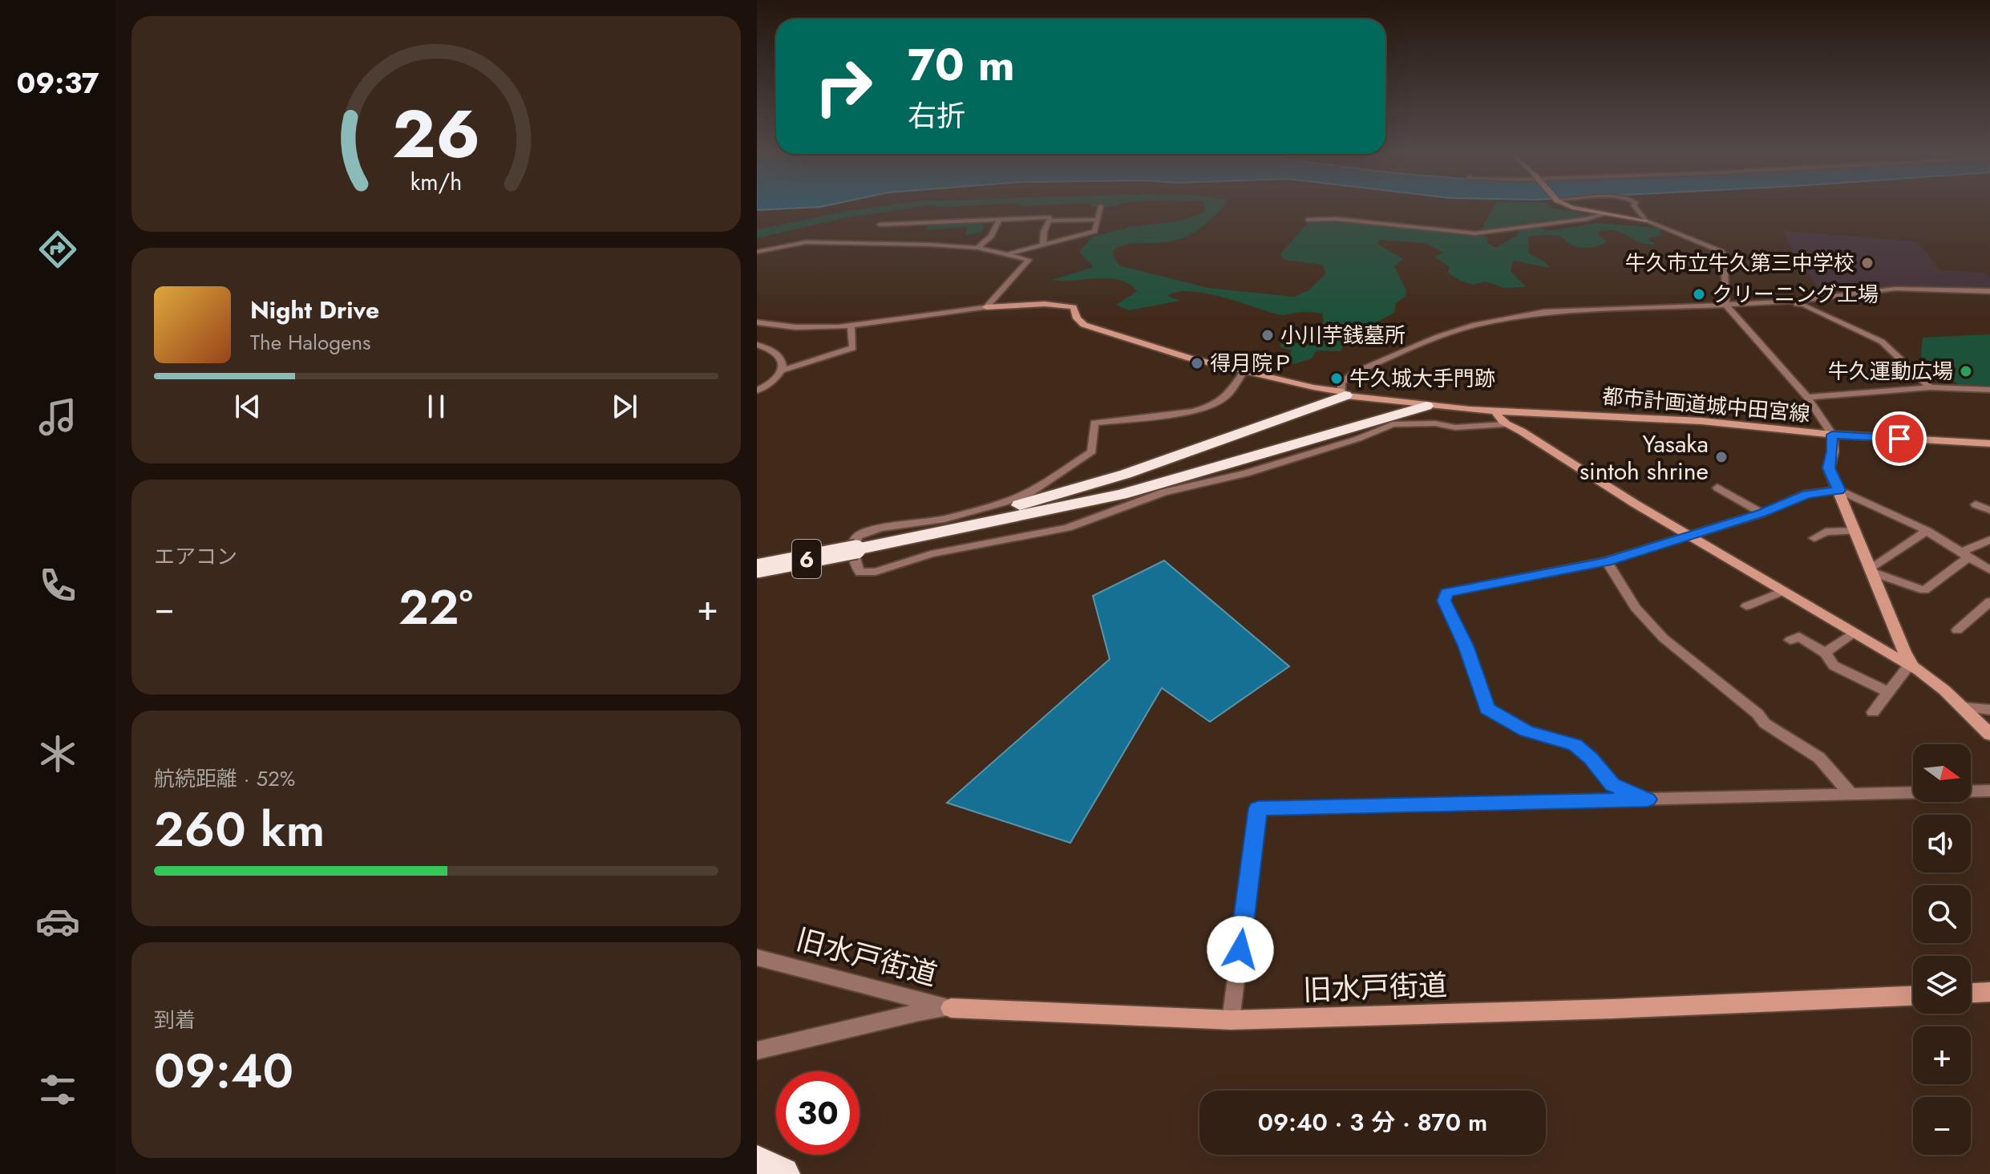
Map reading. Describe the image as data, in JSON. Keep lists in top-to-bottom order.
{
  "streets": {
    "highway": ["6"],
    "street": ["都市計画道城中田宮線", "旧水戸街道"]
  },
  "places": [
    "牛久市立牛久第三中学校",
    "クリーニング工場",
    "小川芋銭墓所",
    "得月院Ｐ",
    "牛久運動広場",
    "牛久城大手門跡",
    "Yasaka sintoh shrine"
  ],
  "north": "right",
  "page": {
    "tabs": "09:37",
    "turn": ["70 m", "右折"],
    "song": ["Night Drive", "The Halogens"],
    "tile": [
      "エアコン",
      ["航続距離 · 52%", "260 km"],
      ["到着", "09:40"]
    ],
    "heat": ["−", "22°", "+"],
    "map_buttons": ["+", "−"],
    "limit": "30",
    "trip": "09:40 · 3 分 · 870 m",
    "gauge": ["26", "km/h"]
  }
}
